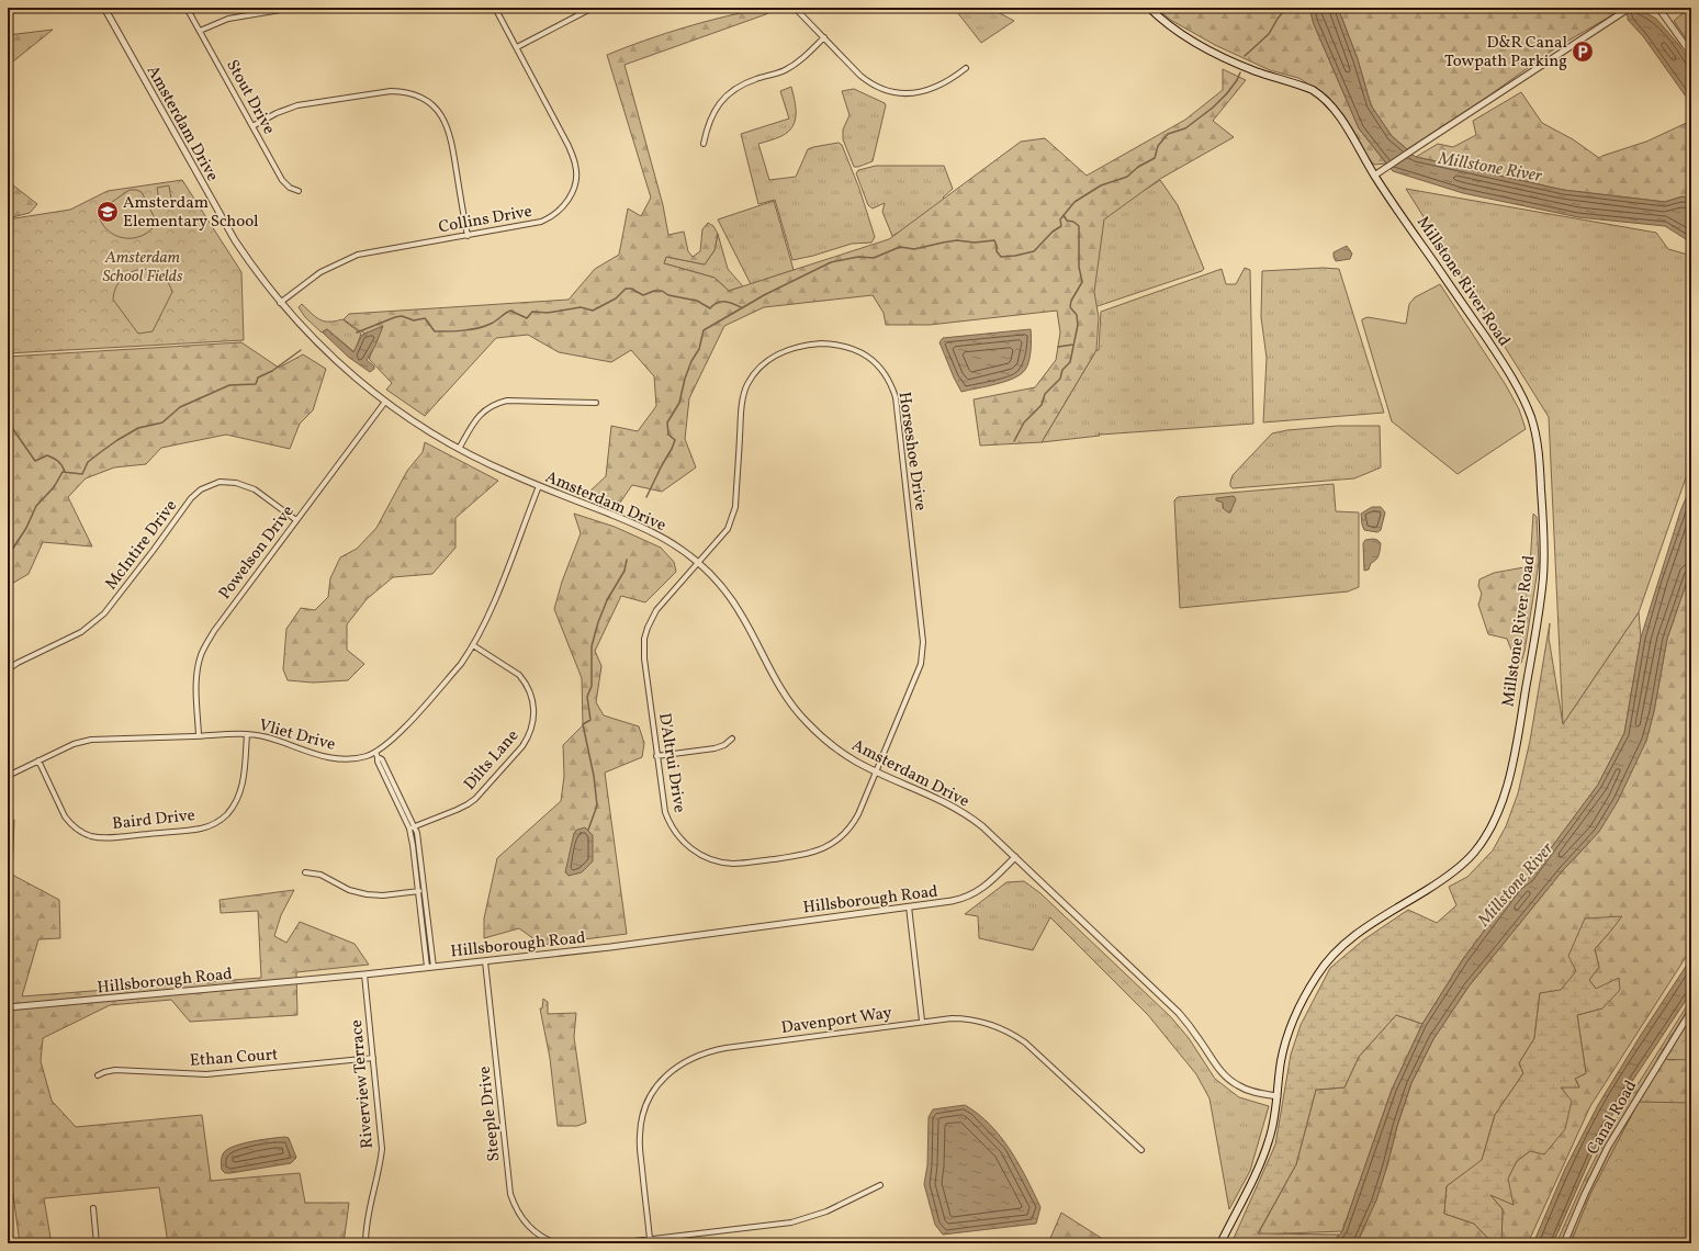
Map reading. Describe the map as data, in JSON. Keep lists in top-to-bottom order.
{
  "streets": {
    "main road": ["Millstone River Road"],
    "street": [
      "Stout Drive",
      "Amsterdam Drive",
      "Collins Drive",
      "Horseshoe Drive",
      "McIntire Drive",
      "Powelson Drive",
      "Vliet Drive",
      "Dilts Lane",
      "D'Altrui Drive",
      "Baird Drive",
      "Hillsborough Road",
      "Davenport Way",
      "Ethan Court",
      "Riverview Terrace",
      "Steeple Drive",
      "Canal Road"
    ]
  },
  "crossings": [
    ["Amsterdam Drive", "Collins Drive"],
    ["Amsterdam Drive", "Millstone River Road"],
    ["Amsterdam Drive", "Horseshoe Drive"],
    ["Amsterdam Drive", "Powelson Drive"],
    ["Amsterdam Drive", "Vliet Drive"],
    ["Amsterdam Drive", "D'Altrui Drive"],
    ["Amsterdam Drive", "Hillsborough Road"],
    ["Horseshoe Drive", "D'Altrui Drive"],
    ["McIntire Drive", "Powelson Drive"],
    ["Powelson Drive", "Vliet Drive"],
    ["Vliet Drive", "Dilts Lane"],
    ["Vliet Drive", "Baird Drive"],
    ["Hillsborough Road", "Riverview Terrace"],
    ["Hillsborough Road", "Steeple Drive"],
    ["Ethan Court", "Riverview Terrace"]
  ],
  "water": ["Millstone River"],
  "parks": ["Amsterdam School Fields"],
  "places": {
    "parking": ["D&R Canal Towpath Parking"],
    "school or university": ["Amsterdam Elementary School"]
  }
}
